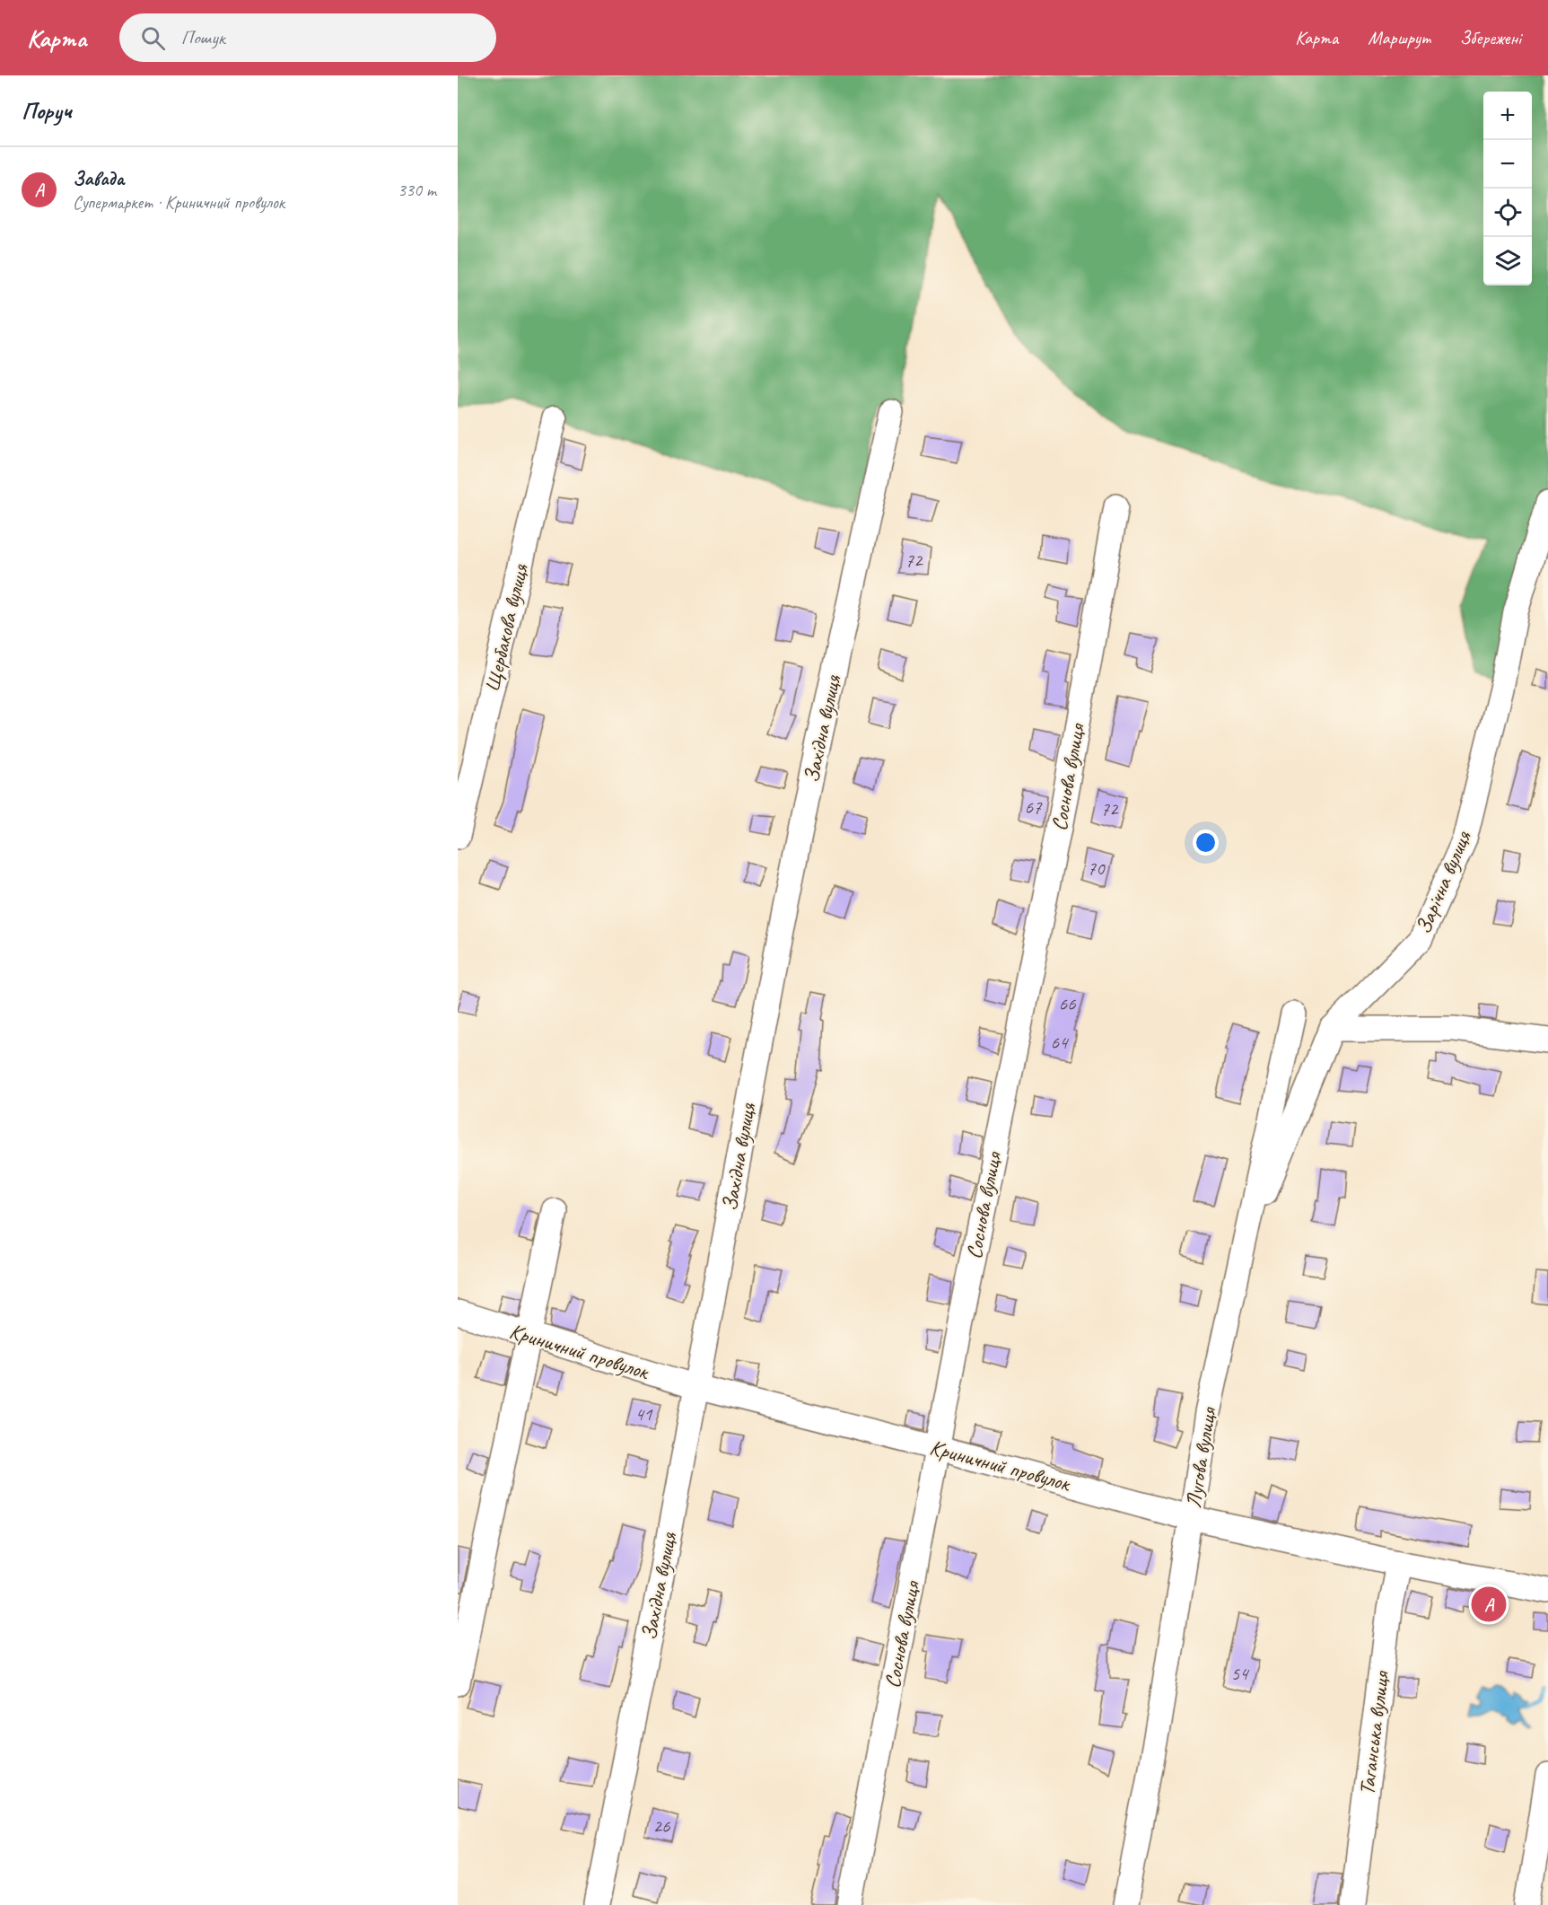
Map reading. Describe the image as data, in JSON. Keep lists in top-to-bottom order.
{
  "streets": {
    "street": [
      "Щербакова вулиця",
      "Західна вулиця",
      "Соснова вулиця",
      "Зарічна вулиця",
      "Криничний провулок",
      "Лугова вулиця",
      "Таганська вулиця"
    ]
  },
  "crossings": [
    ["Західна вулиця", "Криничний провулок"],
    ["Соснова вулиця", "Криничний провулок"],
    ["Зарічна вулиця", "Лугова вулиця"],
    ["Криничний провулок", "Лугова вулиця"],
    ["Криничний провулок", "Таганська вулиця"]
  ],
  "house_numbers": [
    "72",
    "67",
    "72",
    "70",
    "66",
    "64",
    "41",
    "54",
    "26"
  ],
  "page": {
    "header": "Карта",
    "search": "Пошук",
    "nav": ["Карта", "Маршрут", "Збережені"],
    "heading": "Поруч",
    "map_buttons": ["+", "−"],
    "list": [
      {
        "mark": "A",
        "name": "Завада",
        "note": "Супермаркет · Криничний провулок",
        "value": "330 m"
      }
    ],
    "pins": "A"
  }
}
